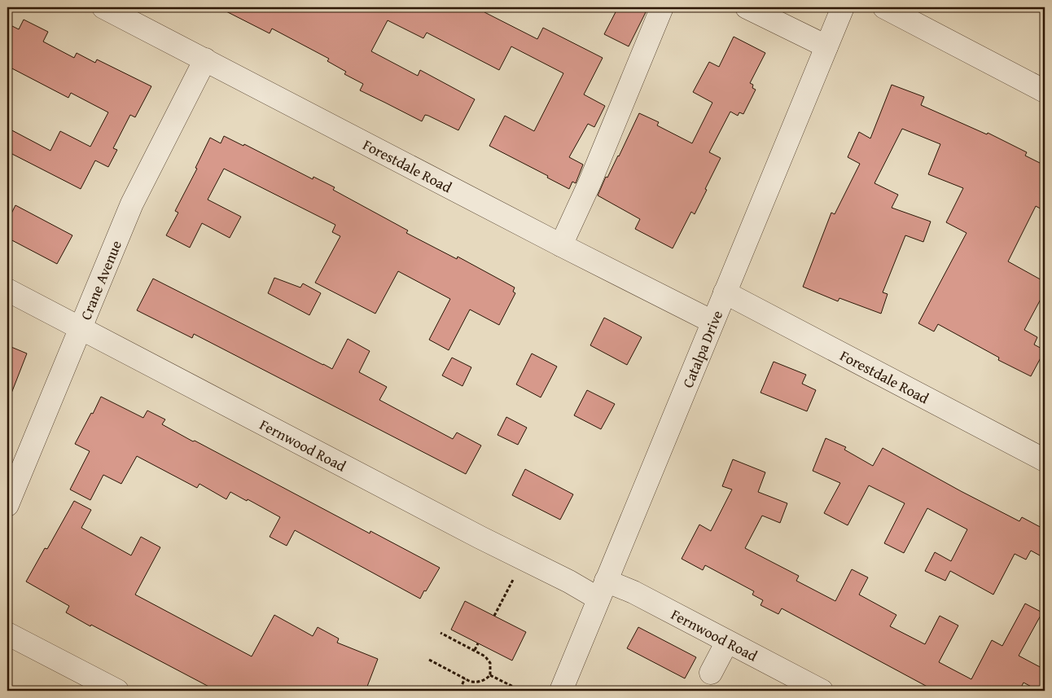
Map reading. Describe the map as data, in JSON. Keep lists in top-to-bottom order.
{
  "streets": {
    "street": [
      "Forestdale Road",
      "Crane Avenue",
      "Catalpa Drive",
      "Fernwood Road"
    ]
  },
  "crossings": [
    ["Forestdale Road", "Crane Avenue"],
    ["Forestdale Road", "Catalpa Drive"],
    ["Crane Avenue", "Fernwood Road"],
    ["Catalpa Drive", "Fernwood Road"]
  ]
}
